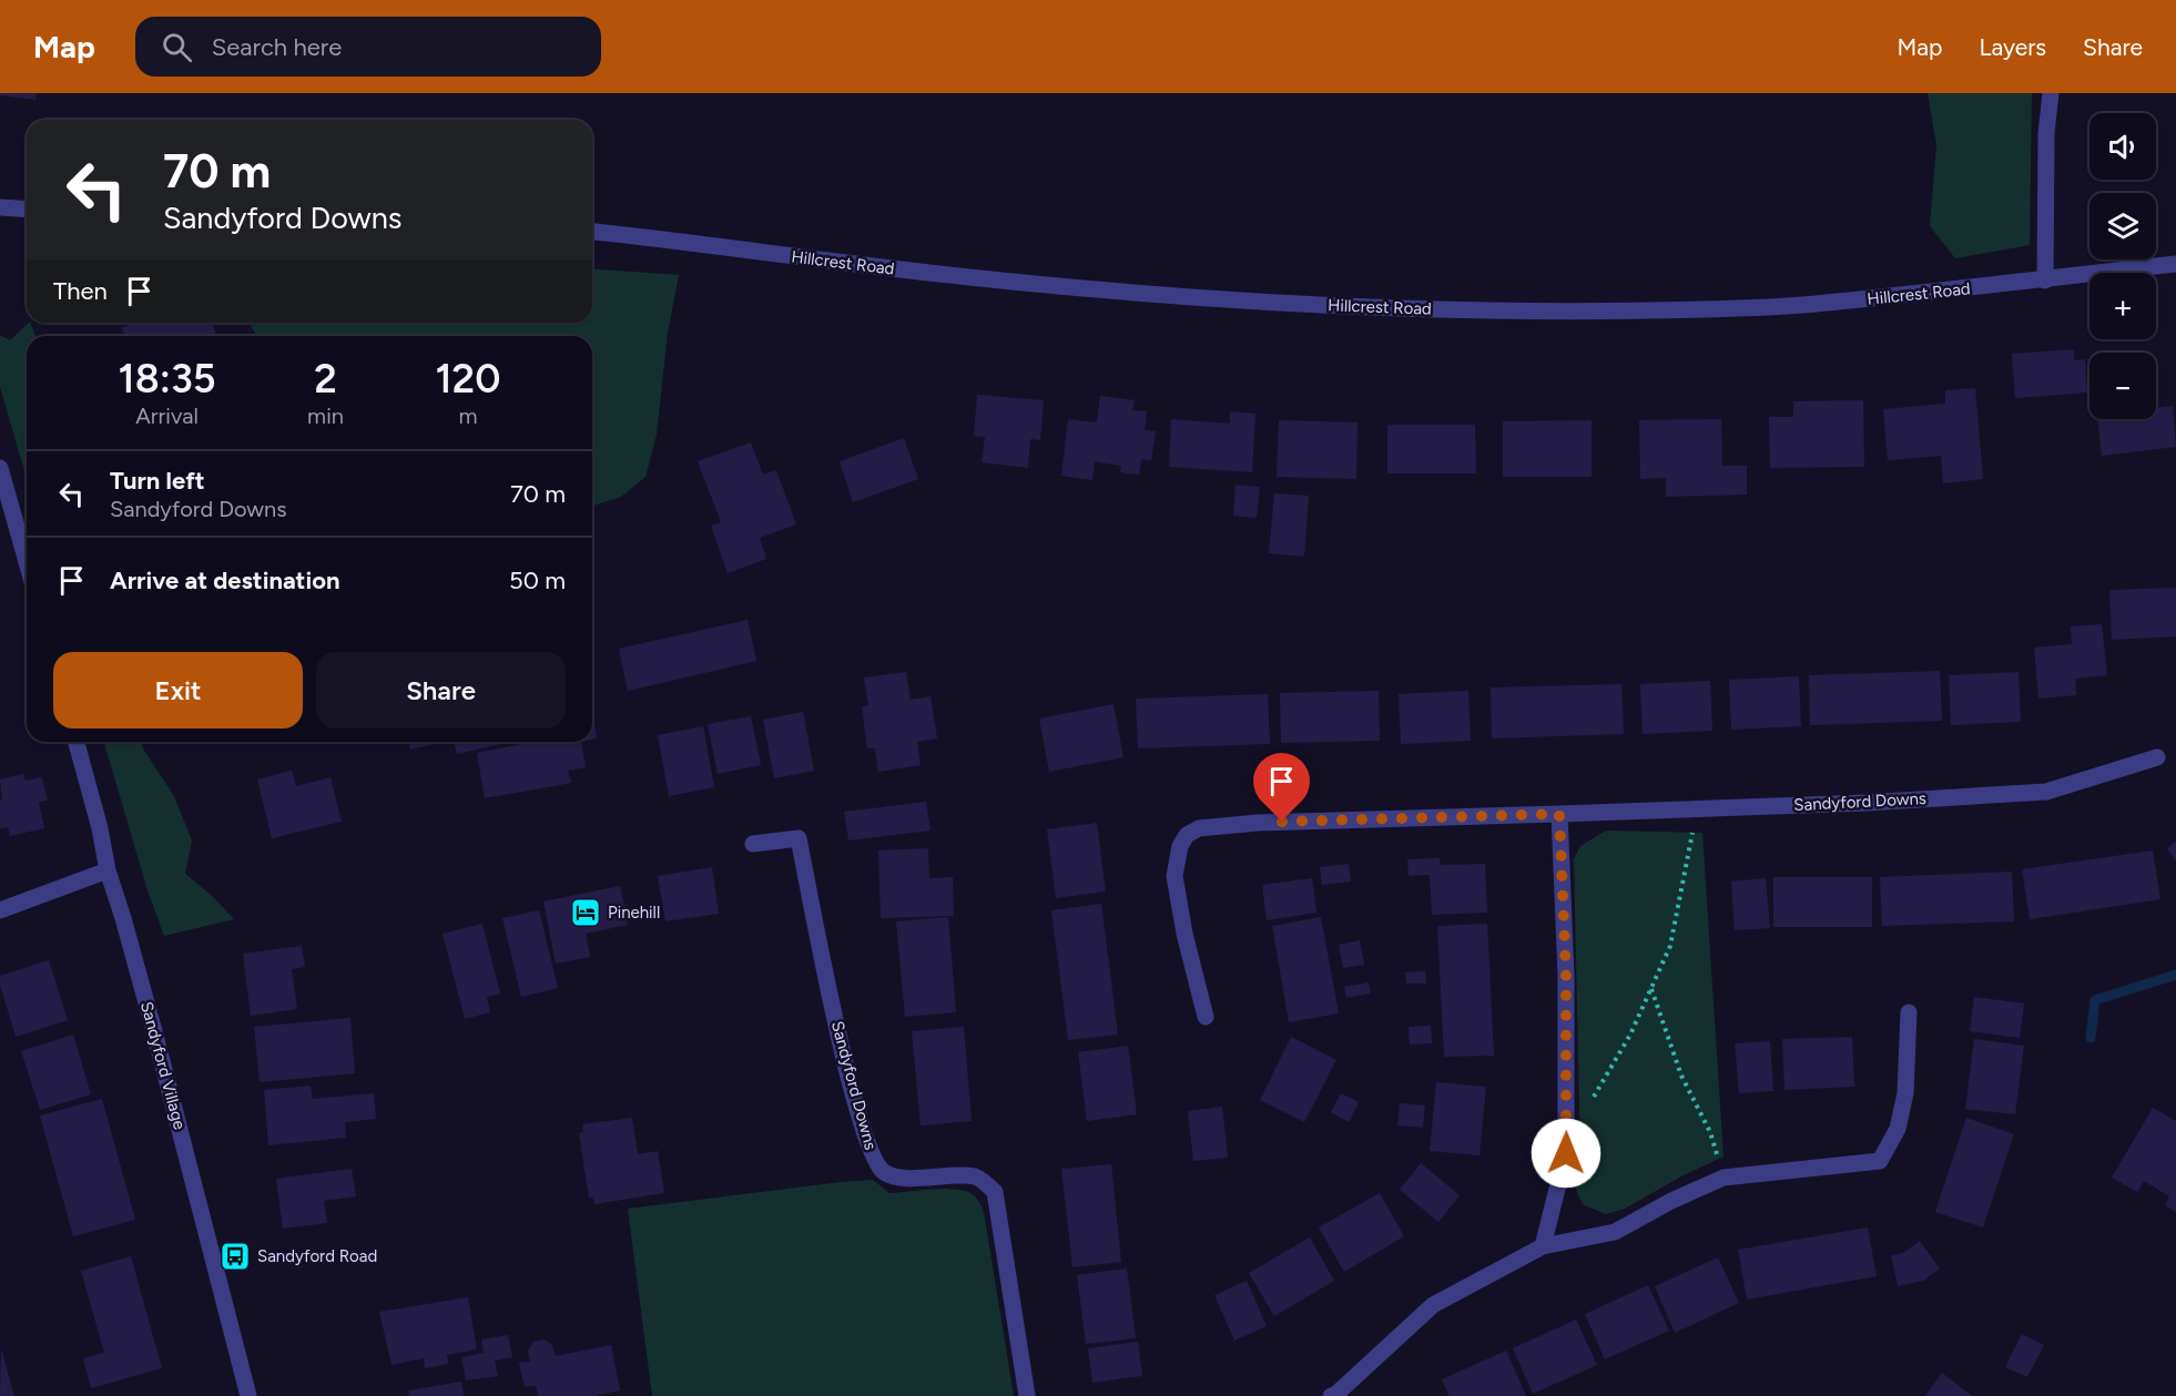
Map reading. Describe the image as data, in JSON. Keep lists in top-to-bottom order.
{
  "streets": {
    "street": ["Hillcrest Road", "Sandyford Downs", "Sandyford Village"]
  },
  "places": {
    "hotel": ["Pinehill"],
    "bus stop": ["Sandyford Road"]
  },
  "page": {
    "header": "Map",
    "search": "Search here",
    "nav": ["Map", "Layers", "Share"],
    "map_buttons": ["+", "−"],
    "turn": ["70 m", "Sandyford Downs"],
    "then": "Then",
    "eta": [
      "18:35",
      "Arrival",
      "2",
      "min",
      "120",
      "m"
    ],
    "list": [
      {
        "name": "Turn left",
        "note": "Sandyford Downs",
        "value": "70 m"
      },
      {
        "name": "Arrive at destination",
        "value": "50 m"
      }
    ],
    "buttons": ["Exit", "Share"]
  }
}
